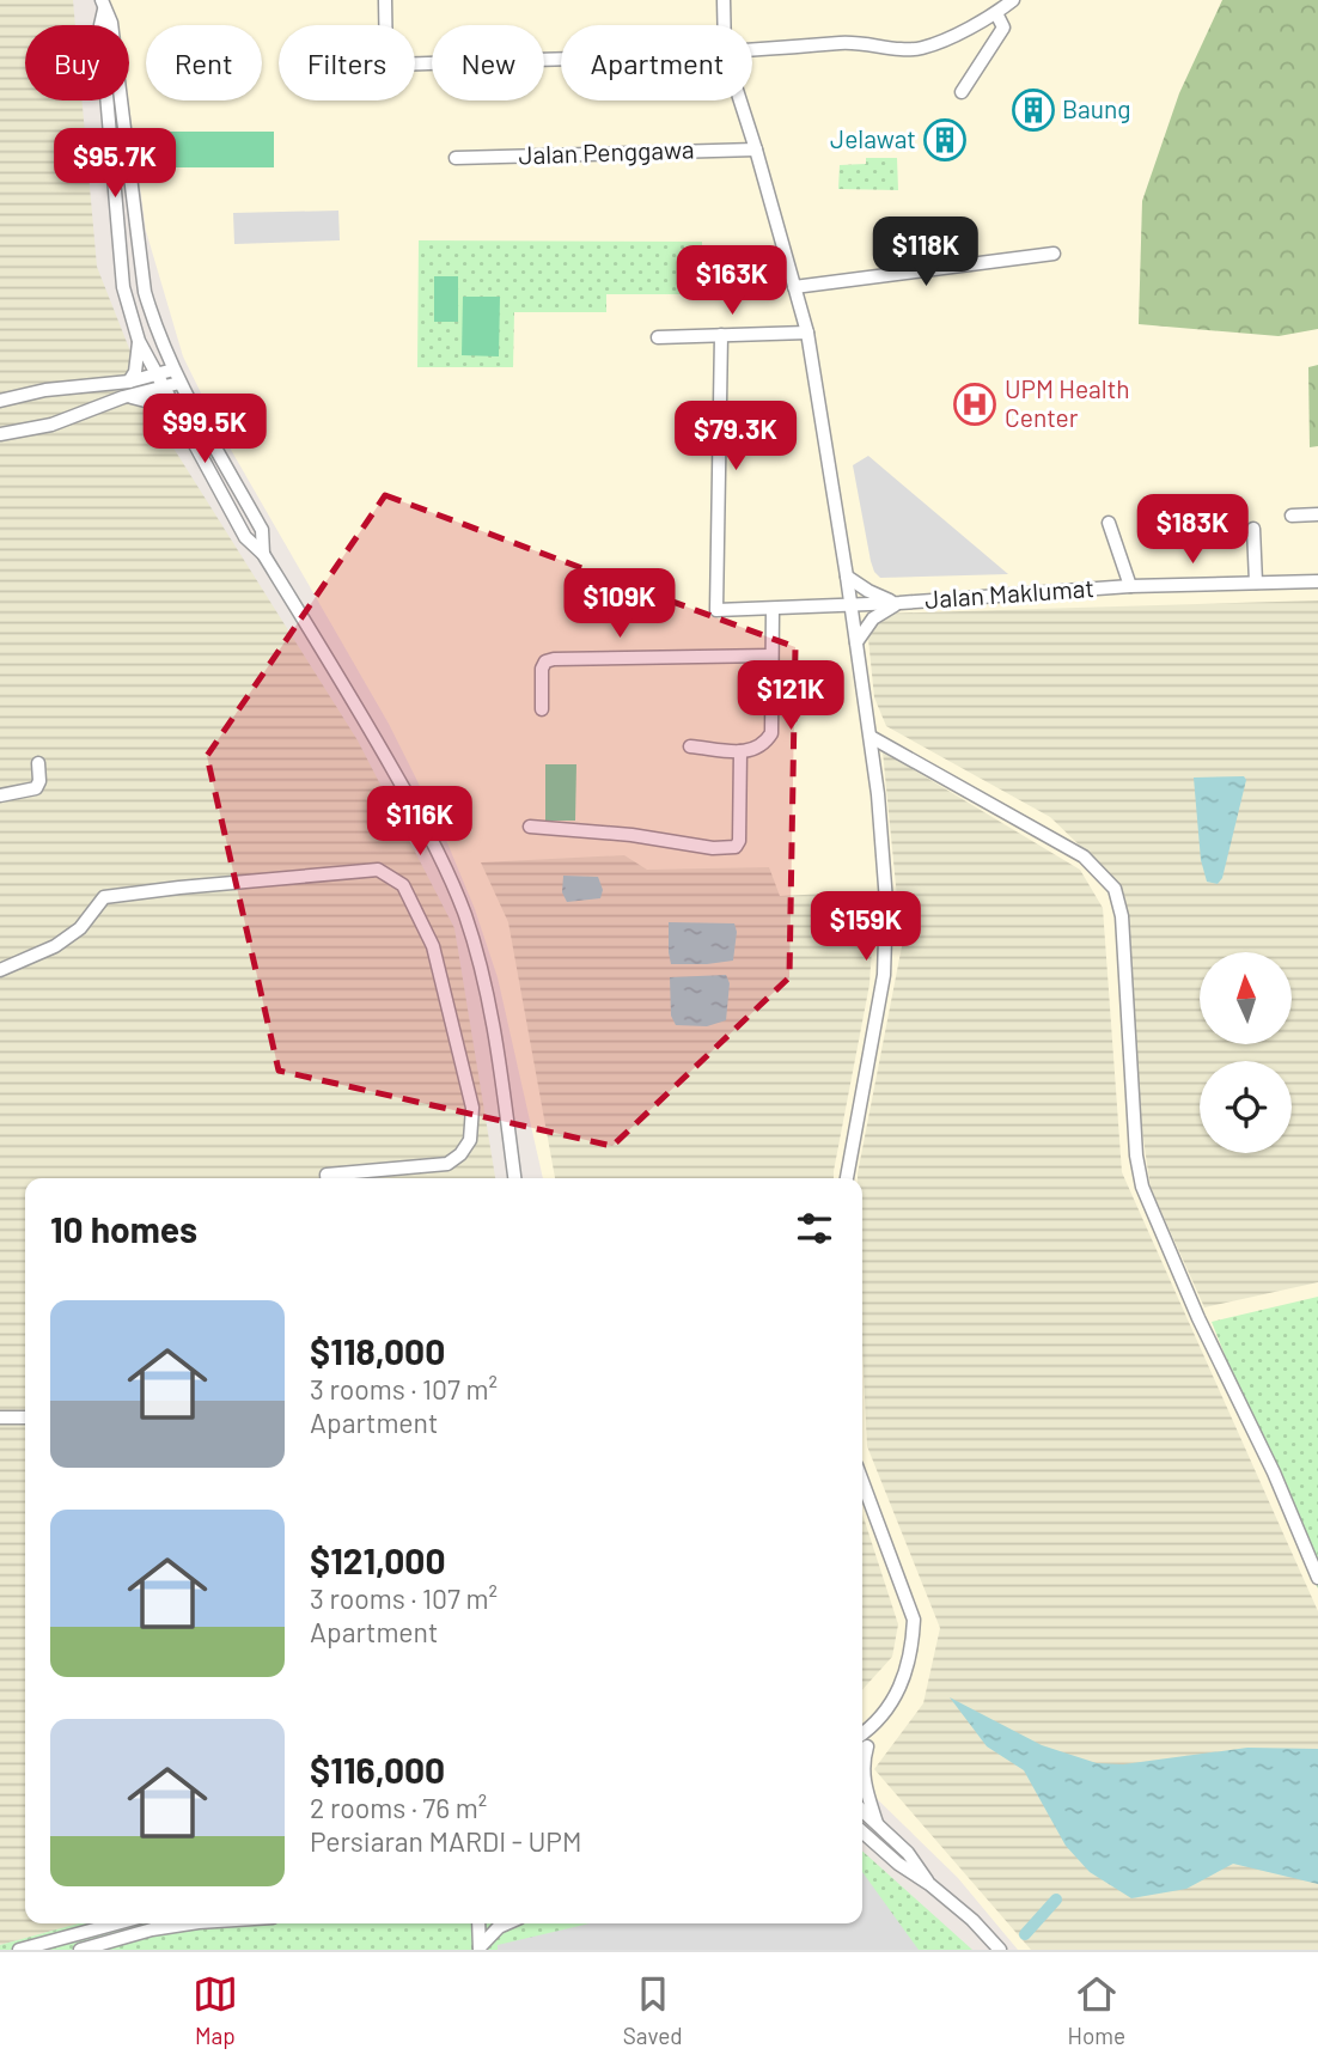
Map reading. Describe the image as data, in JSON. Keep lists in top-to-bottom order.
{
  "streets": {
    "street": ["Jalan Penggawa", "Jalan Maklumat"]
  },
  "places": {
    "building": ["Baung", "Jelawat"],
    "hospital": ["UPM Health Center"]
  },
  "north": "top",
  "page": {
    "chip": [
      "Buy",
      "Rent",
      "Filters",
      "New",
      "Apartment"
    ],
    "price": [
      "$95.7K",
      "$118K",
      "$163K",
      "$99.5K",
      "$79.3K",
      "$183K",
      "$109K",
      "$121K",
      "$116K",
      "$159K"
    ],
    "heading": "10 homes",
    "list": [
      {
        "name": "$118,000",
        "note": "3 rooms · 107 m² · Apartment"
      },
      {
        "name": "$121,000",
        "note": "3 rooms · 107 m² · Apartment"
      },
      {
        "name": "$116,000",
        "note": "2 rooms · 76 m² · Persiaran MARDI - UPM"
      }
    ],
    "tabs": ["Map", "Saved", "Home"]
  }
}
